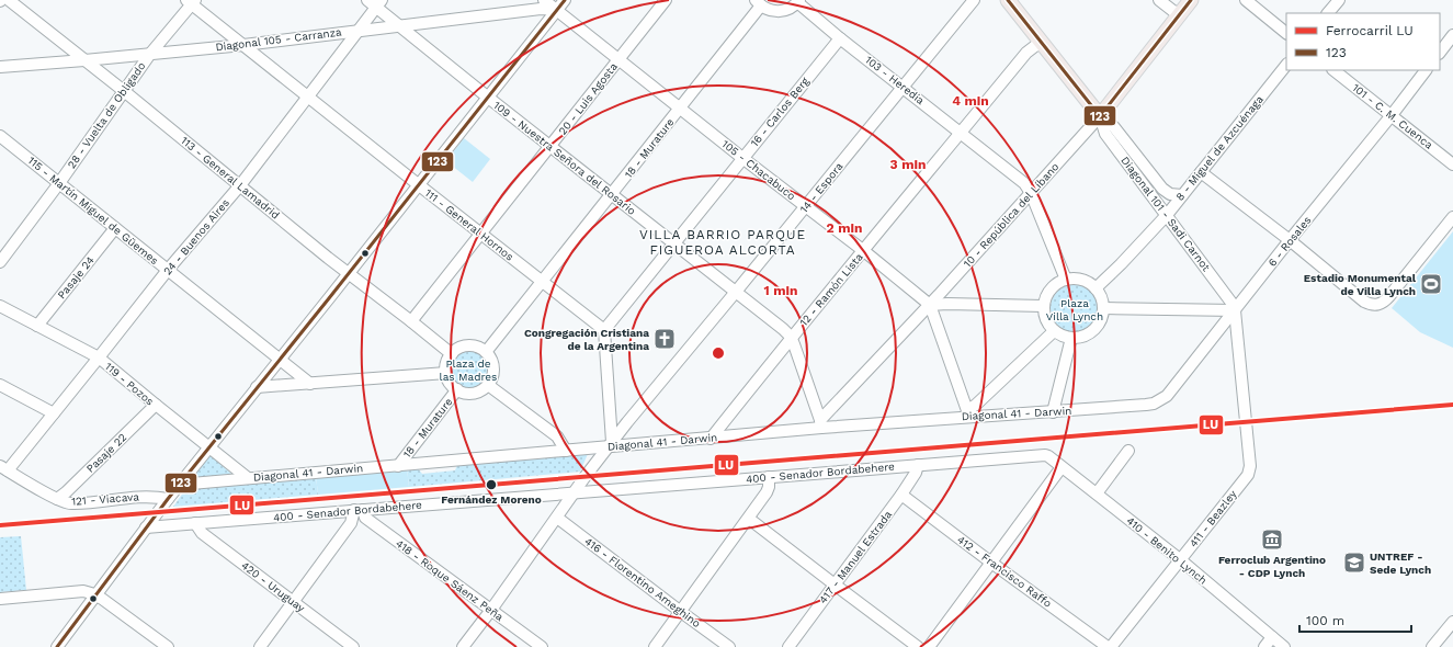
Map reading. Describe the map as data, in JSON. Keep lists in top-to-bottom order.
{
  "streets": {
    "main road": ["Diagonal 101 - Sadi Carnot", "10 - República del Líbano"],
    "street": [
      "Diagonal 105 - Carranza",
      "103 - Heredia",
      "20 - Luis Agosta",
      "16 - Carlos Berg",
      "28 - Vuelta de Obligado",
      "101 - C. M. Cuenca",
      "18 - Murature",
      "8 - Miguel de Azcuénaga",
      "109 - Nuestra Señora del Rosario",
      "105 - Chacabuco",
      "113 - General Lamadrid",
      "14 - Espora",
      "115 - Martín Miguel de Güemes",
      "111 - General Hornos",
      "24 - Buenos Aires",
      "6 - Rosales",
      "Pasaje 24",
      "12 - Ramón Lista",
      "119 - Pozos",
      "Diagonal 41 - Darwin",
      "Pasaje 22",
      "400 - Senador Bordabehere",
      "121 - Viacava",
      "411 - Beazley",
      "410 - Benito Lynch",
      "417 - Manuel Estrada",
      "412 - Francisco Raffo",
      "418 - Roque Sáenz Peña",
      "416 - Florentino Ameghino",
      "420 - Uruguay"
    ]
  },
  "crossings": [
    ["Diagonal 105 - Carranza", "28 - Vuelta de Obligado"],
    ["Diagonal 105 - Carranza", "109 - Nuestra Señora del Rosario"],
    ["Diagonal 105 - Carranza", "105 - Chacabuco"],
    ["Diagonal 105 - Carranza", "113 - General Lamadrid"],
    ["Diagonal 105 - Carranza", "111 - General Hornos"],
    ["Diagonal 105 - Carranza", "24 - Buenos Aires"],
    ["103 - Heredia", "16 - Carlos Berg"],
    ["103 - Heredia", "8 - Miguel de Azcuénaga"],
    ["103 - Heredia", "14 - Espora"],
    ["103 - Heredia", "10 - República del Líbano"],
    ["103 - Heredia", "12 - Ramón Lista"],
    ["20 - Luis Agosta", "109 - Nuestra Señora del Rosario"],
    ["20 - Luis Agosta", "105 - Chacabuco"],
    ["20 - Luis Agosta", "113 - General Lamadrid"],
    ["20 - Luis Agosta", "111 - General Hornos"],
    ["16 - Carlos Berg", "109 - Nuestra Señora del Rosario"],
    ["16 - Carlos Berg", "105 - Chacabuco"],
    ["16 - Carlos Berg", "111 - General Hornos"],
    ["28 - Vuelta de Obligado", "113 - General Lamadrid"],
    ["28 - Vuelta de Obligado", "115 - Martín Miguel de Güemes"],
    ["28 - Vuelta de Obligado", "111 - General Hornos"],
    ["101 - C. M. Cuenca", "6 - Rosales"],
    ["18 - Murature", "109 - Nuestra Señora del Rosario"],
    ["18 - Murature", "105 - Chacabuco"],
    ["18 - Murature", "113 - General Lamadrid"],
    ["18 - Murature", "111 - General Hornos"],
    ["18 - Murature", "Diagonal 41 - Darwin"],
    ["8 - Miguel de Azcuénaga", "Diagonal 101 - Sadi Carnot"],
    ["109 - Nuestra Señora del Rosario", "14 - Espora"],
    ["109 - Nuestra Señora del Rosario", "10 - República del Líbano"],
    ["109 - Nuestra Señora del Rosario", "24 - Buenos Aires"],
    ["109 - Nuestra Señora del Rosario", "12 - Ramón Lista"],
    ["109 - Nuestra Señora del Rosario", "Diagonal 41 - Darwin"],
    ["105 - Chacabuco", "14 - Espora"],
    ["105 - Chacabuco", "10 - República del Líbano"],
    ["105 - Chacabuco", "12 - Ramón Lista"],
    ["113 - General Lamadrid", "24 - Buenos Aires"],
    ["14 - Espora", "Diagonal 41 - Darwin"],
    ["14 - Espora", "400 - Senador Bordabehere"],
    ["14 - Espora", "418 - Roque Sáenz Peña"],
    ["14 - Espora", "416 - Florentino Ameghino"],
    ["115 - Martín Miguel de Güemes", "24 - Buenos Aires"],
    ["115 - Martín Miguel de Güemes", "Pasaje 24"],
    ["Diagonal 101 - Sadi Carnot", "10 - República del Líbano"],
    ["Diagonal 101 - Sadi Carnot", "6 - Rosales"],
    ["Diagonal 101 - Sadi Carnot", "12 - Ramón Lista"],
    ["Diagonal 101 - Sadi Carnot", "411 - Beazley"],
    ["10 - República del Líbano", "Diagonal 41 - Darwin"],
    ["111 - General Hornos", "24 - Buenos Aires"],
    ["24 - Buenos Aires", "119 - Pozos"],
    ["24 - Buenos Aires", "121 - Viacava"],
    ["6 - Rosales", "Diagonal 41 - Darwin"],
    ["6 - Rosales", "411 - Beazley"],
    ["Pasaje 24", "119 - Pozos"],
    ["12 - Ramón Lista", "Diagonal 41 - Darwin"],
    ["119 - Pozos", "Diagonal 41 - Darwin"],
    ["119 - Pozos", "Pasaje 22"],
    ["Pasaje 22", "121 - Viacava"],
    ["400 - Senador Bordabehere", "410 - Benito Lynch"],
    ["400 - Senador Bordabehere", "417 - Manuel Estrada"],
    ["400 - Senador Bordabehere", "418 - Roque Sáenz Peña"],
    ["400 - Senador Bordabehere", "420 - Uruguay"],
    ["411 - Beazley", "410 - Benito Lynch"],
    ["417 - Manuel Estrada", "412 - Francisco Raffo"]
  ],
  "districts": ["VILLA BARRIO PARQUE FIGUEROA ALCORTA"],
  "parks": ["Plaza Villa Lynch", "Plaza de las Madres"],
  "places": {
    "sports": ["Estadio Monumental de Villa Lynch"],
    "church": ["Congregación Cristiana de la Argentina"],
    "other": ["Fernández Moreno"],
    "museum": ["Ferroclub Argentino - CDP Lynch"],
    "school or university": ["UNTREF - Sede Lynch"]
  },
  "lines": ["transit line 123", "rail line LU"],
  "legend": ["Ferrocarril LU", "123"],
  "scale_bar": "100 m",
  "rings": [
    "4 min",
    "3 min",
    "2 min",
    "1 min"
  ]
}
